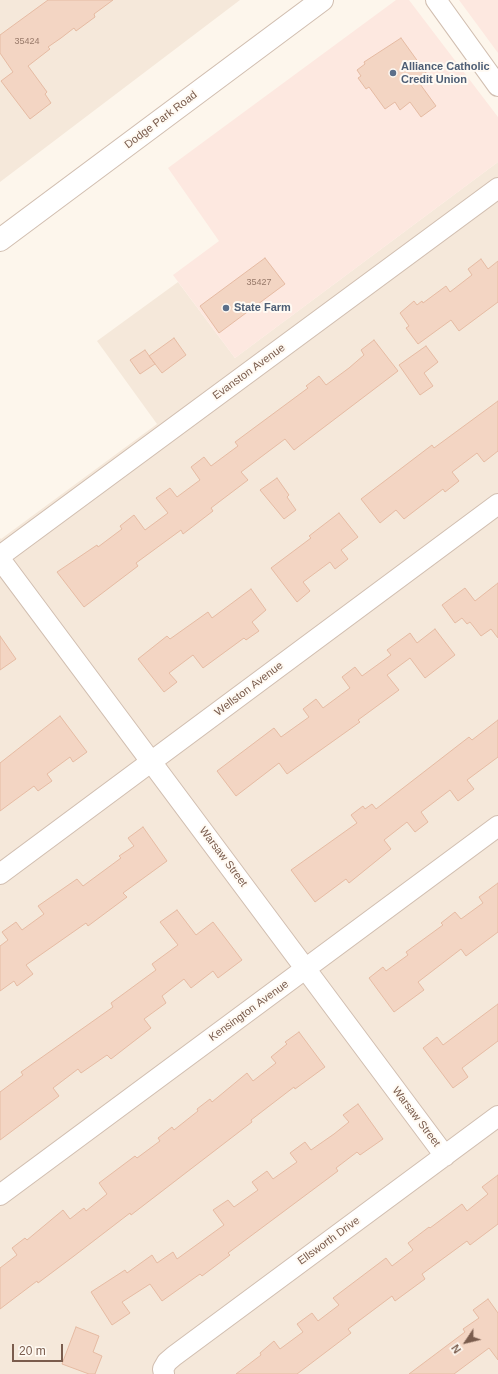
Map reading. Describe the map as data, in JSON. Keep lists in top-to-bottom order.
{
  "streets": {
    "street": [
      "Dodge Park Road",
      "Evanston Avenue",
      "Wellston Avenue",
      "Warsaw Street",
      "Kensington Avenue",
      "Ellsworth Drive"
    ]
  },
  "crossings": [
    ["Evanston Avenue", "Warsaw Street"],
    ["Wellston Avenue", "Warsaw Street"],
    ["Warsaw Street", "Kensington Avenue"],
    ["Warsaw Street", "Ellsworth Drive"]
  ],
  "places": ["Alliance Catholic Credit Union", "State Farm"],
  "house_numbers": ["35424", "35427"],
  "scale_bar": "20 m",
  "north": "bottom left"
}
